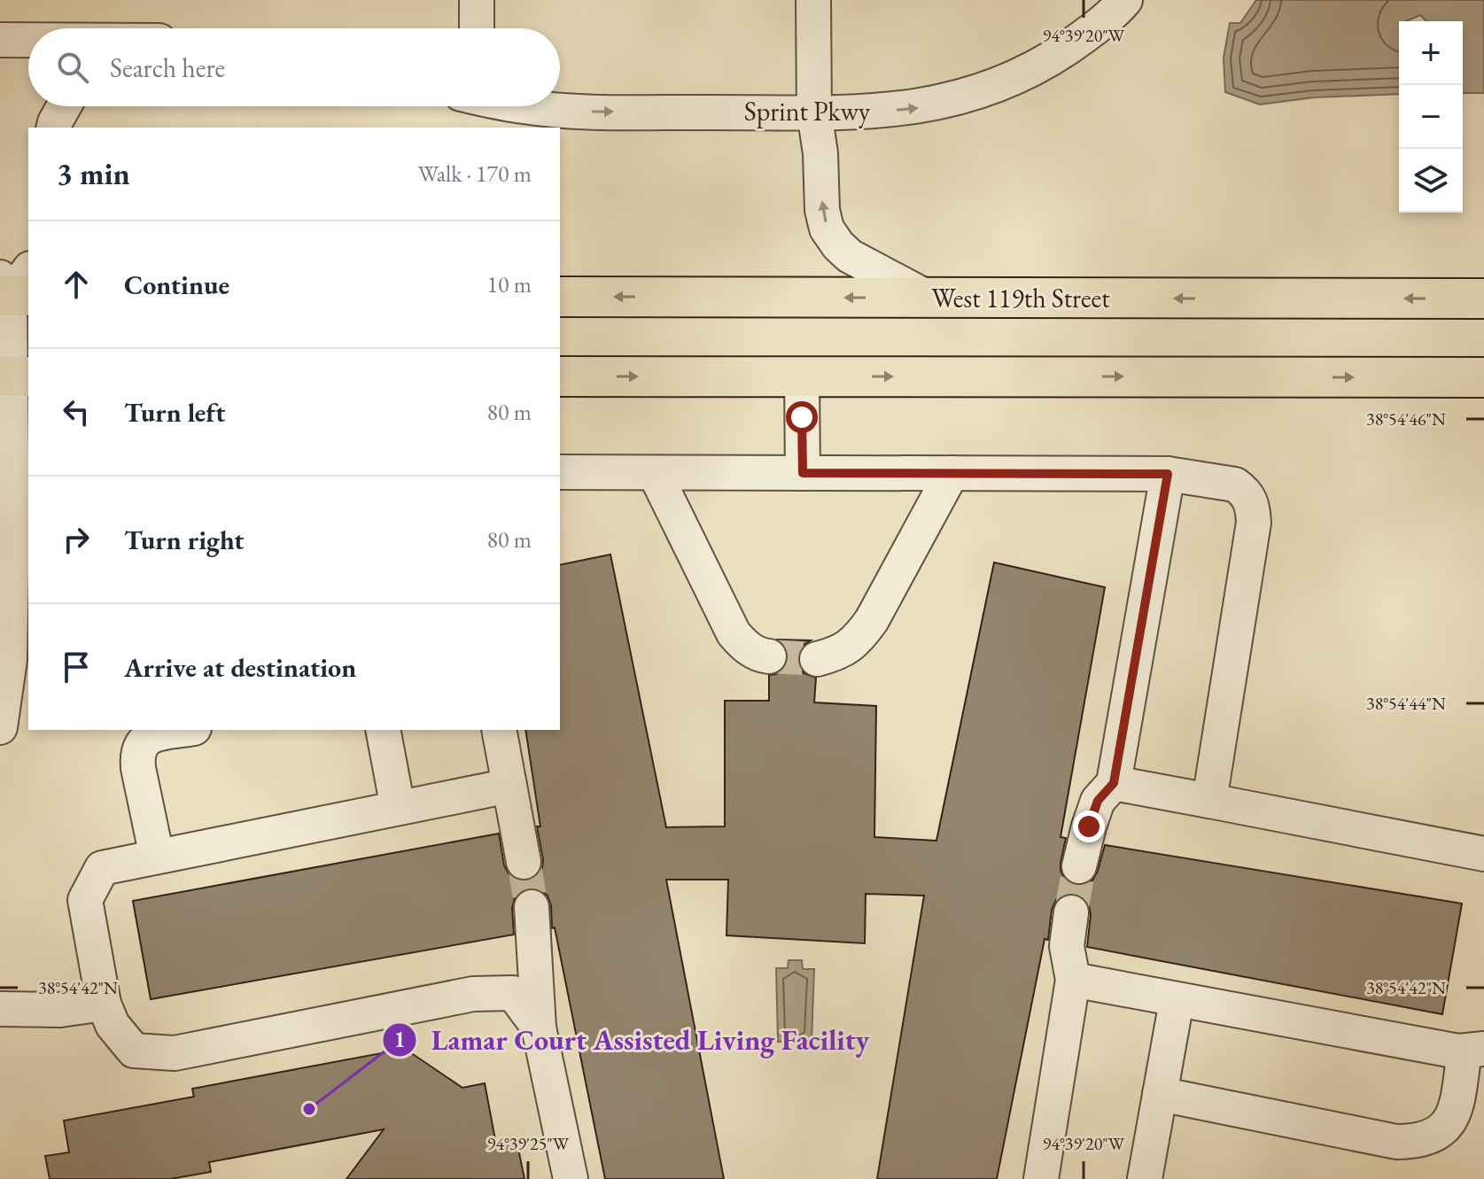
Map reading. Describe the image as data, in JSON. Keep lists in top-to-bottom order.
{
  "streets": {
    "main road": ["West 119th Street"],
    "street": ["Sprint Pkwy"]
  },
  "one_way": ["Sprint Pkwy"],
  "places": ["Lamar Court Assisted Living Facility"],
  "page": {
    "map_buttons": ["+", "−"],
    "search": "Search here",
    "heading": ["3 min", "Walk · 170 m"],
    "list": [
      ["Continue", "10 m"],
      ["Turn left", "80 m"],
      ["Turn right", "80 m"],
      "Arrive at destination"
    ]
  },
  "coordinates": [
    "94°39'20\"W",
    "38°54'46\"N",
    "38°54'44\"N",
    "38°54'42\"N",
    "94°39'25\"W"
  ]
}
